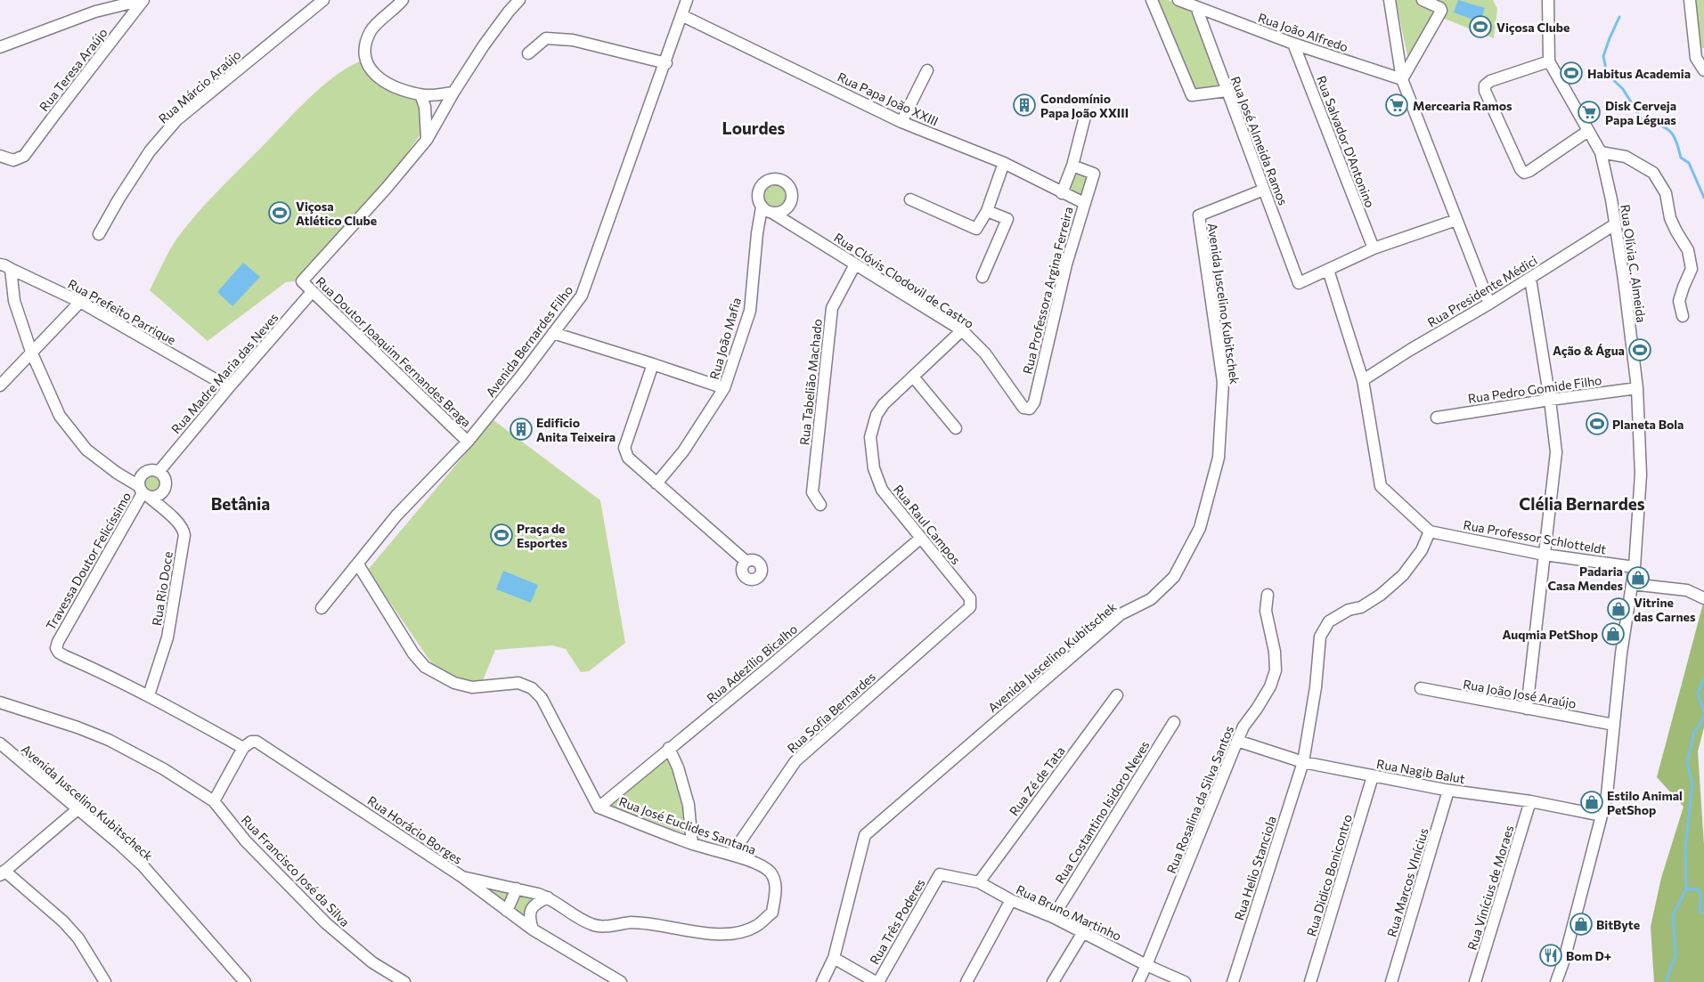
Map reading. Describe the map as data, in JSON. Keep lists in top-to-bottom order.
{
  "streets": {
    "street": [
      "Rua João Alfredo",
      "Rua Teresa Araújo",
      "Rua Márcio Araújo",
      "Rua Papa João XXIII",
      "Rua José Almeida Ramos",
      "Rua Salvador D'Antonino",
      "Rua Olívia C. Almeida",
      "Rua Clóvis Clodovil de Castro",
      "Rua Professora Argina Ferreira",
      "Rua Presidente Médici",
      "Avenida Juscelino Kubitschek",
      "Rua Prefeito Parrique",
      "Rua João Mafia",
      "Avenida Bernardes Filho",
      "Rua Doutor Joaquim Fernandes Braga",
      "Rua Madre Maria das Neves",
      "Rua Tabelião Machado",
      "Rua Pedro Gomide Filho",
      "Rua Raul Campos",
      "Rua Professor Schlotteldt",
      "Travessa Doutor Felicíssimo",
      "Rua Rio Doce",
      "Rua Adezílio Bicalho",
      "Rua João José Araújo",
      "Rua Sofia Bernardes",
      "Rua Nagib Balut",
      "Rua Zé de Tata",
      "Rua Rosalina da Silva Santos",
      "Avenida Juscelino Kubitscheck",
      "Rua Costantino Isidoro Neves",
      "Rua José Euclides Santana",
      "Rua Horácio Borges",
      "Rua Helio Stanciola",
      "Rua Francisco José da Silva",
      "Rua Didico Bonicontro",
      "Rua Marcos VInícius",
      "Rua Vinícius de Moraes",
      "Rua Bruno Martinho",
      "Rua Três Poderes"
    ]
  },
  "crossings": [
    ["Rua João Alfredo", "Rua José Almeida Ramos"],
    ["Rua João Alfredo", "Rua Salvador D'Antonino"],
    ["Rua Papa João XXIII", "Rua Professora Argina Ferreira"],
    ["Rua Papa João XXIII", "Avenida Bernardes Filho"],
    ["Rua José Almeida Ramos", "Avenida Juscelino Kubitschek"],
    ["Rua Olívia C. Almeida", "Rua Presidente Médici"],
    ["Rua Olívia C. Almeida", "Rua Pedro Gomide Filho"],
    ["Rua Olívia C. Almeida", "Rua Professor Schlotteldt"],
    ["Rua Olívia C. Almeida", "Rua João José Araújo"],
    ["Rua Olívia C. Almeida", "Rua Nagib Balut"],
    ["Rua Clóvis Clodovil de Castro", "Rua Professora Argina Ferreira"],
    ["Rua Clóvis Clodovil de Castro", "Rua João Mafia"],
    ["Rua Clóvis Clodovil de Castro", "Rua Tabelião Machado"],
    ["Rua Clóvis Clodovil de Castro", "Rua Raul Campos"],
    ["Rua Prefeito Parrique", "Rua Madre Maria das Neves"],
    ["Rua Prefeito Parrique", "Rua Rio Doce"],
    ["Avenida Bernardes Filho", "Rua Doutor Joaquim Fernandes Braga"],
    ["Rua Doutor Joaquim Fernandes Braga", "Rua Madre Maria das Neves"],
    ["Rua Madre Maria das Neves", "Travessa Doutor Felicíssimo"],
    ["Rua Madre Maria das Neves", "Rua Rio Doce"],
    ["Rua Raul Campos", "Rua Adezílio Bicalho"],
    ["Rua Raul Campos", "Rua Sofia Bernardes"],
    ["Rua Professor Schlotteldt", "Rua Helio Stanciola"],
    ["Travessa Doutor Felicíssimo", "Rua Rio Doce"],
    ["Rua Adezílio Bicalho", "Rua José Euclides Santana"],
    ["Rua Sofia Bernardes", "Rua José Euclides Santana"],
    ["Rua Nagib Balut", "Rua Rosalina da Silva Santos"],
    ["Rua Nagib Balut", "Rua Helio Stanciola"],
    ["Rua Nagib Balut", "Rua Didico Bonicontro"],
    ["Rua Nagib Balut", "Rua Marcos VInícius"],
    ["Rua Nagib Balut", "Rua Vinícius de Moraes"],
    ["Rua Zé de Tata", "Rua Bruno Martinho"],
    ["Rua Rosalina da Silva Santos", "Rua Bruno Martinho"],
    ["Rua Costantino Isidoro Neves", "Rua Bruno Martinho"],
    ["Rua José Euclides Santana", "Rua Horácio Borges"],
    ["Rua Bruno Martinho", "Rua Três Poderes"]
  ],
  "districts": ["Lourdes", "Betânia", "Clélia Bernardes"],
  "places": {
    "sports": [
      "Viçosa Clube",
      "Habitus Academia",
      "Viçosa Atlético Clube",
      "Ação & Água",
      "Planeta Bola",
      "Praça de Esportes"
    ],
    "building": ["Condomínio Papa João XXIII", "Edificio Anita Teixeira"],
    "supermarket": ["Mercearia Ramos", "Disk Cerveja Papa Léguas"],
    "shop": [
      "Padaria Casa Mendes",
      "Vitrine das Carnes",
      "Auqmia PetShop",
      "Estilo Animal PetShop",
      "BitByte"
    ],
    "restaurant": ["Bom D+"]
  }
}
